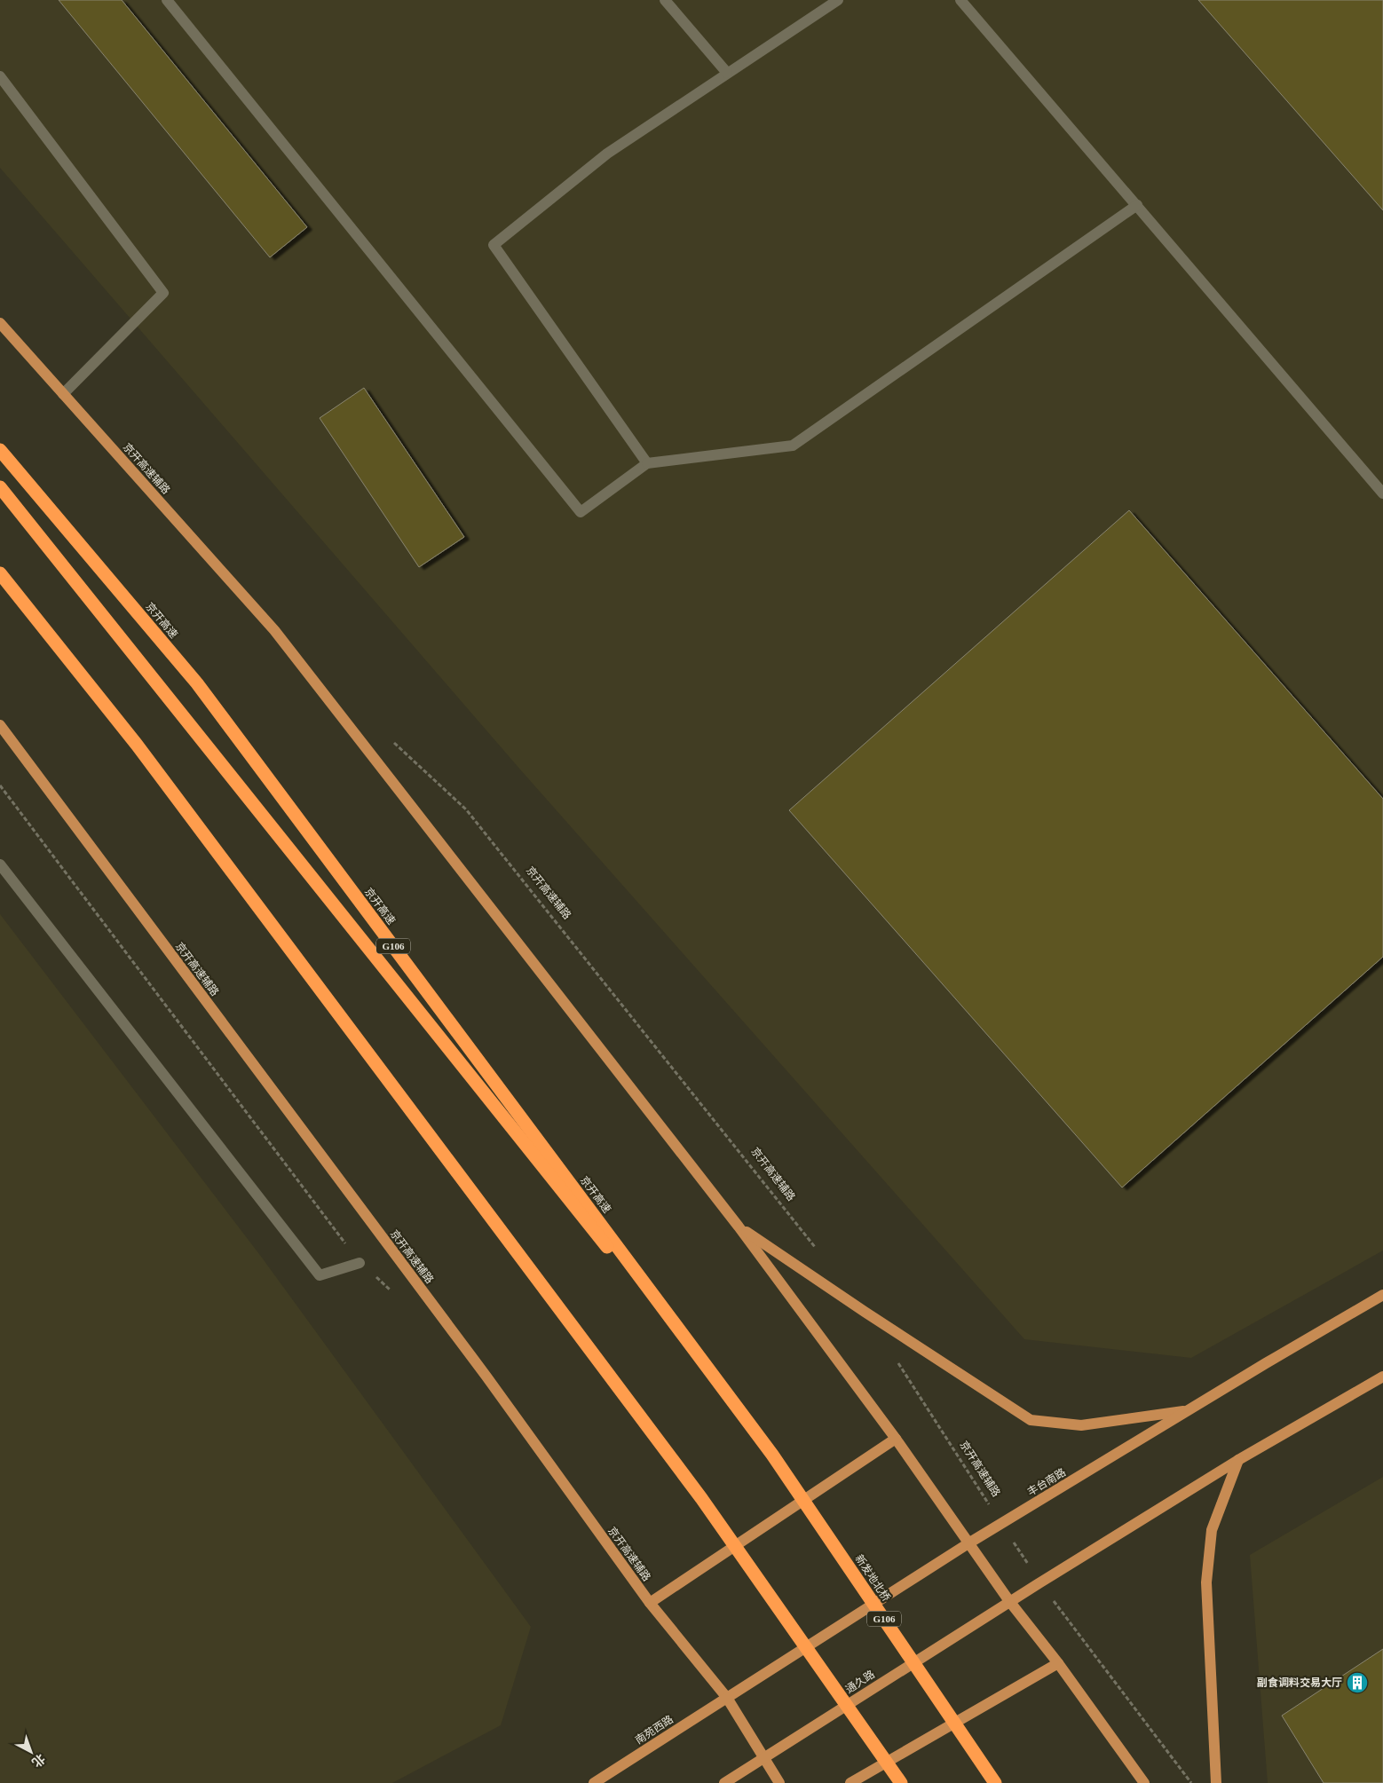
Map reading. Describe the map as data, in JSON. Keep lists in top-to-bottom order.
{
  "streets": {
    "highway": ["京开高速", "G106", "新发地北桥"],
    "main road": [
      "京开高速辅路",
      "丰台南路",
      "通久路",
      "南苑西路"
    ]
  },
  "crossings": [
    ["京开高速辅路", "丰台南路"],
    ["京开高速辅路", "通久路"],
    ["京开高速辅路", "南苑西路"],
    ["京开高速", "新发地北桥"],
    ["丰台南路", "南苑西路"]
  ],
  "places": {
    "building": ["副食调料交易大厅"]
  },
  "north": "bottom right"
}
